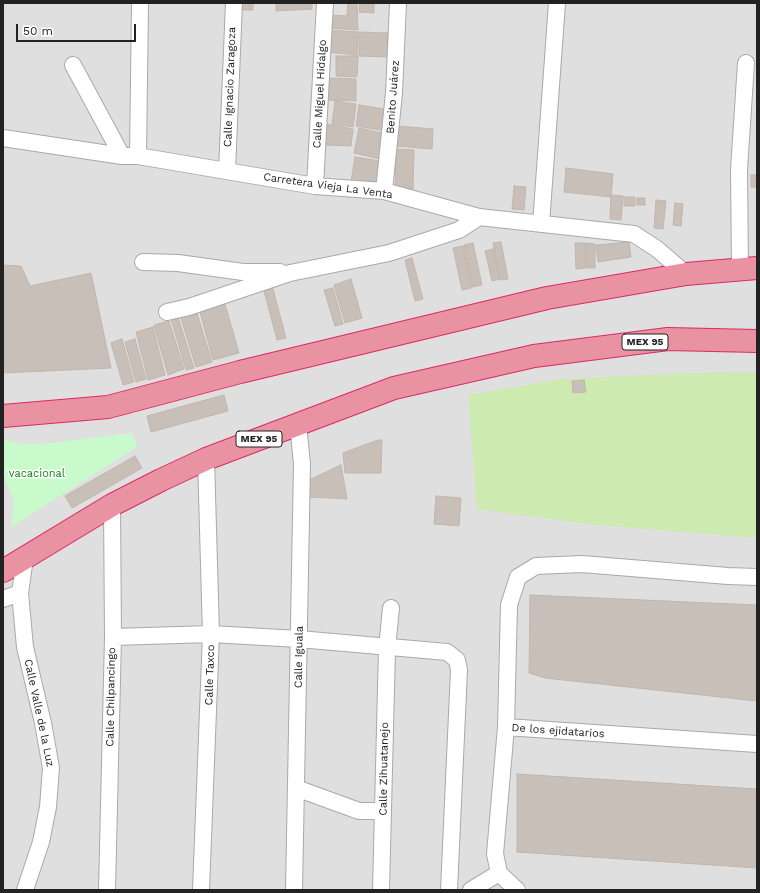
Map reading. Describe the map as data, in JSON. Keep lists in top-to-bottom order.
{
  "streets": {
    "highway": ["MEX 95"],
    "street": [
      "Calle Ignacio Zaragoza",
      "Calle Miguel Hidalgo",
      "Benito Juárez",
      "Carretera Vieja La Venta",
      "Calle Iguala",
      "Calle Taxco",
      "Calle Chilpancingo",
      "Calle Valle de la Luz",
      "De los ejidatarios",
      "Calle Zihuatanejo"
    ]
  },
  "crossings": [
    ["Calle Ignacio Zaragoza", "Carretera Vieja La Venta"],
    ["Calle Miguel Hidalgo", "Carretera Vieja La Venta"],
    ["Benito Juárez", "Carretera Vieja La Venta"],
    ["MEX 95", "Calle Iguala"],
    ["MEX 95", "Calle Taxco"],
    ["MEX 95", "Calle Chilpancingo"],
    ["MEX 95", "Calle Valle de la Luz"]
  ],
  "parks": ["vacacional"],
  "scale_bar": "50 m"
}
